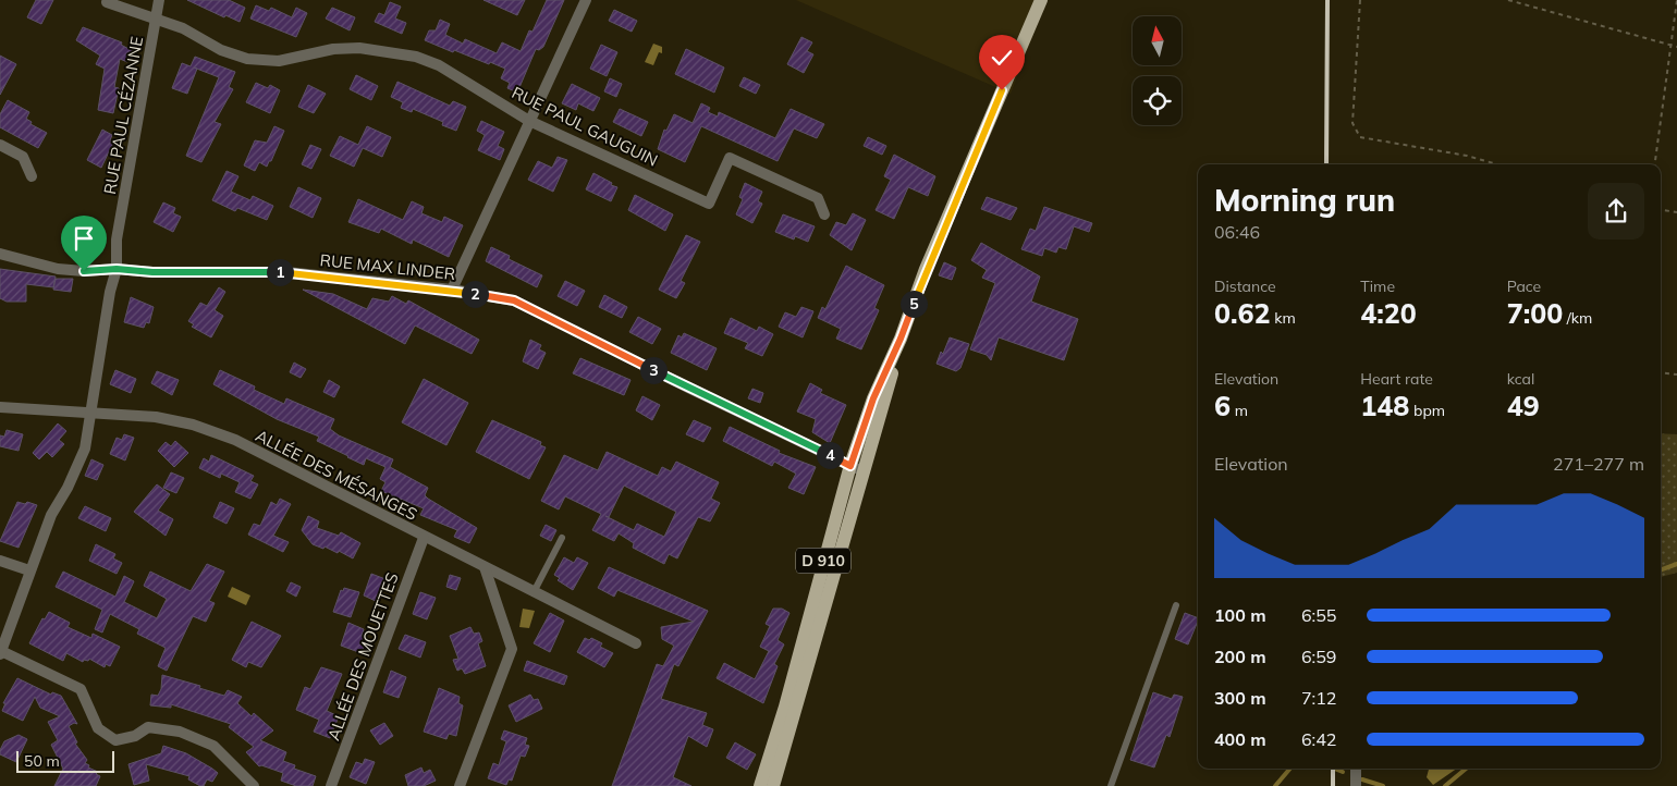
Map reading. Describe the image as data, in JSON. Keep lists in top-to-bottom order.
{
  "streets": {
    "main road": ["D 910"],
    "street": [
      "RUE PAUL CÉZANNE",
      "RUE PAUL GAUGUIN",
      "RUE MAX LINDER",
      "ALLÉE DES MÉSANGES",
      "ALLÉE DES MOUETTES"
    ]
  },
  "crossings": [
    ["RUE PAUL CÉZANNE", "RUE PAUL GAUGUIN"],
    ["RUE PAUL CÉZANNE", "RUE MAX LINDER"],
    ["RUE PAUL CÉZANNE", "ALLÉE DES MÉSANGES"],
    ["RUE MAX LINDER", "D 910"],
    ["ALLÉE DES MÉSANGES", "ALLÉE DES MOUETTES"]
  ],
  "scale_bar": "50 m",
  "north": "top",
  "page": {
    "heading": ["Morning run", "06:46"],
    "stats": [
      ["Distance", "0.62 km"],
      ["Time", "4:20"],
      ["Pace", "7:00 /km"],
      ["Elevation", "6 m"],
      ["Heart rate", "148 bpm"],
      ["kcal", "49"]
    ],
    "pins": [
      "1",
      "2",
      "5",
      "3",
      "4"
    ],
    "chart": ["Elevation", "271–277 m"],
    "list": [
      {
        "name": "100 m",
        "note": "6:55"
      },
      {
        "name": "200 m",
        "note": "6:59"
      },
      {
        "name": "300 m",
        "note": "7:12"
      },
      {
        "name": "400 m",
        "note": "6:42"
      }
    ],
    "scale": "50 m"
  }
}
